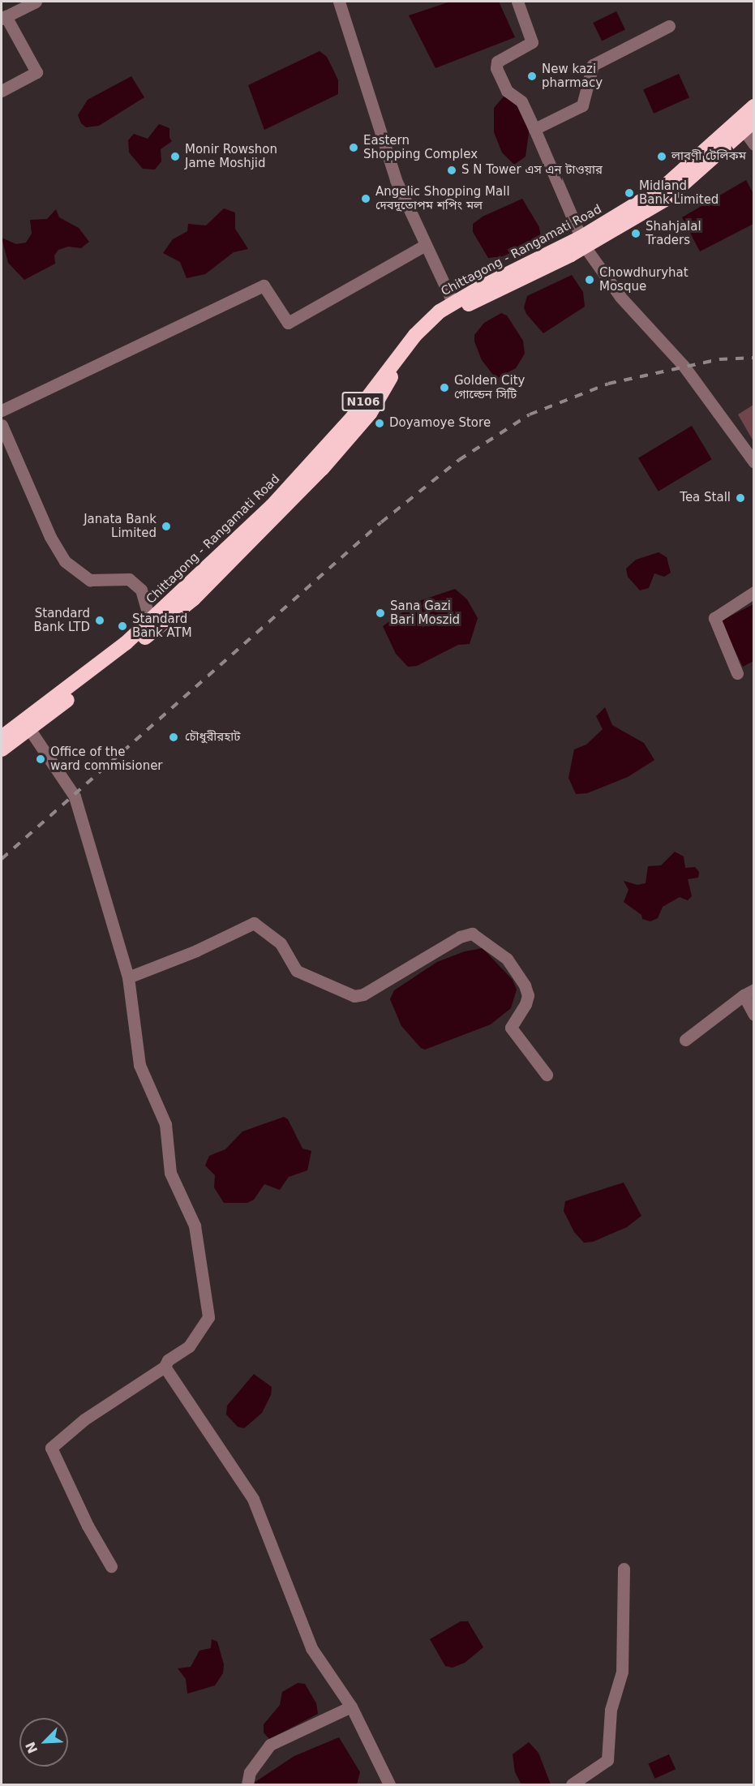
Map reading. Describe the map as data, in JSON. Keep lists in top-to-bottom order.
{
  "streets": {
    "highway": ["Chittagong - Rangamati Road", "N106"]
  },
  "places": [
    "New kazi pharmacy",
    "Eastern Shopping Complex",
    "Monir Rowshon Jame Moshjid",
    "লাবণী টেলিকম",
    "S N Tower এস এন টাওয়ার",
    "Midland Bank Limited",
    "Angelic Shopping Mall দেবদূতোপম শপিং মল",
    "Shahjalal Traders",
    "Chowdhuryhat Mosque",
    "Golden City গোল্ডেন সিটি",
    "Doyamoye Store",
    "Tea Stall",
    "Janata Bank Limited",
    "Sana Gazi Bari Moszid",
    "Standard Bank LTD",
    "Standard Bank ATM",
    "চৌধুরীরহাট",
    "Office of the ward commisioner"
  ],
  "north": "bottom left"
}
